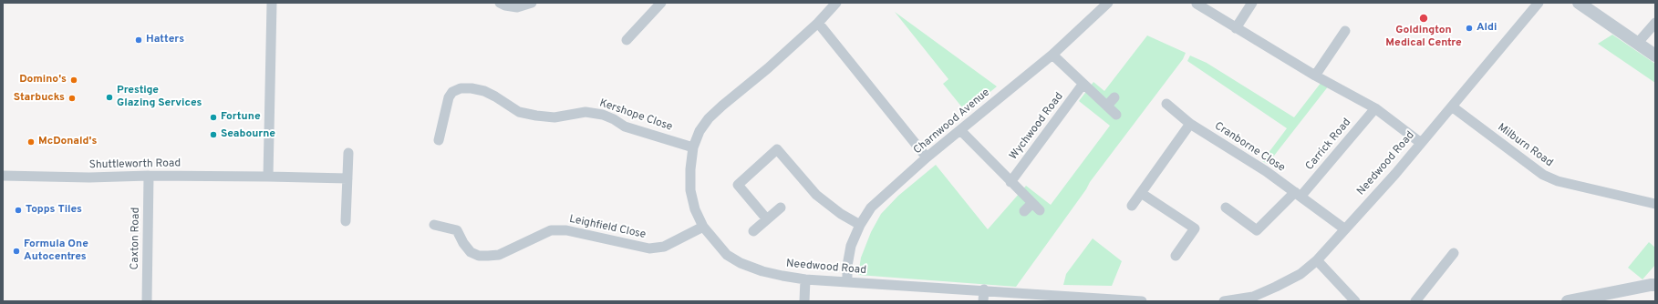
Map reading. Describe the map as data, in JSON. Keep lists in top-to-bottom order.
{
  "streets": {
    "street": [
      "Kershope Close",
      "Charnwood Avenue",
      "Wychwood Road",
      "Carrick Road",
      "Milburn Road",
      "Cranborne Close",
      "Needwood Road",
      "Shuttleworth Road",
      "Leighfield Close",
      "Caxton Road"
    ]
  },
  "crossings": [
    ["Kershope Close", "Needwood Road"],
    ["Charnwood Avenue", "Needwood Road"],
    ["Carrick Road", "Cranborne Close"],
    ["Milburn Road", "Needwood Road"],
    ["Cranborne Close", "Needwood Road"],
    ["Needwood Road", "Leighfield Close"],
    ["Shuttleworth Road", "Caxton Road"]
  ],
  "places": [
    "Goldington Medical Centre",
    "Aldi",
    "Hatters",
    "Domino's",
    "Prestige Glazing Services",
    "Starbucks",
    "Fortune",
    "Seabourne",
    "McDonald's",
    "Topps Tiles",
    "Formula One Autocentres"
  ]
}
